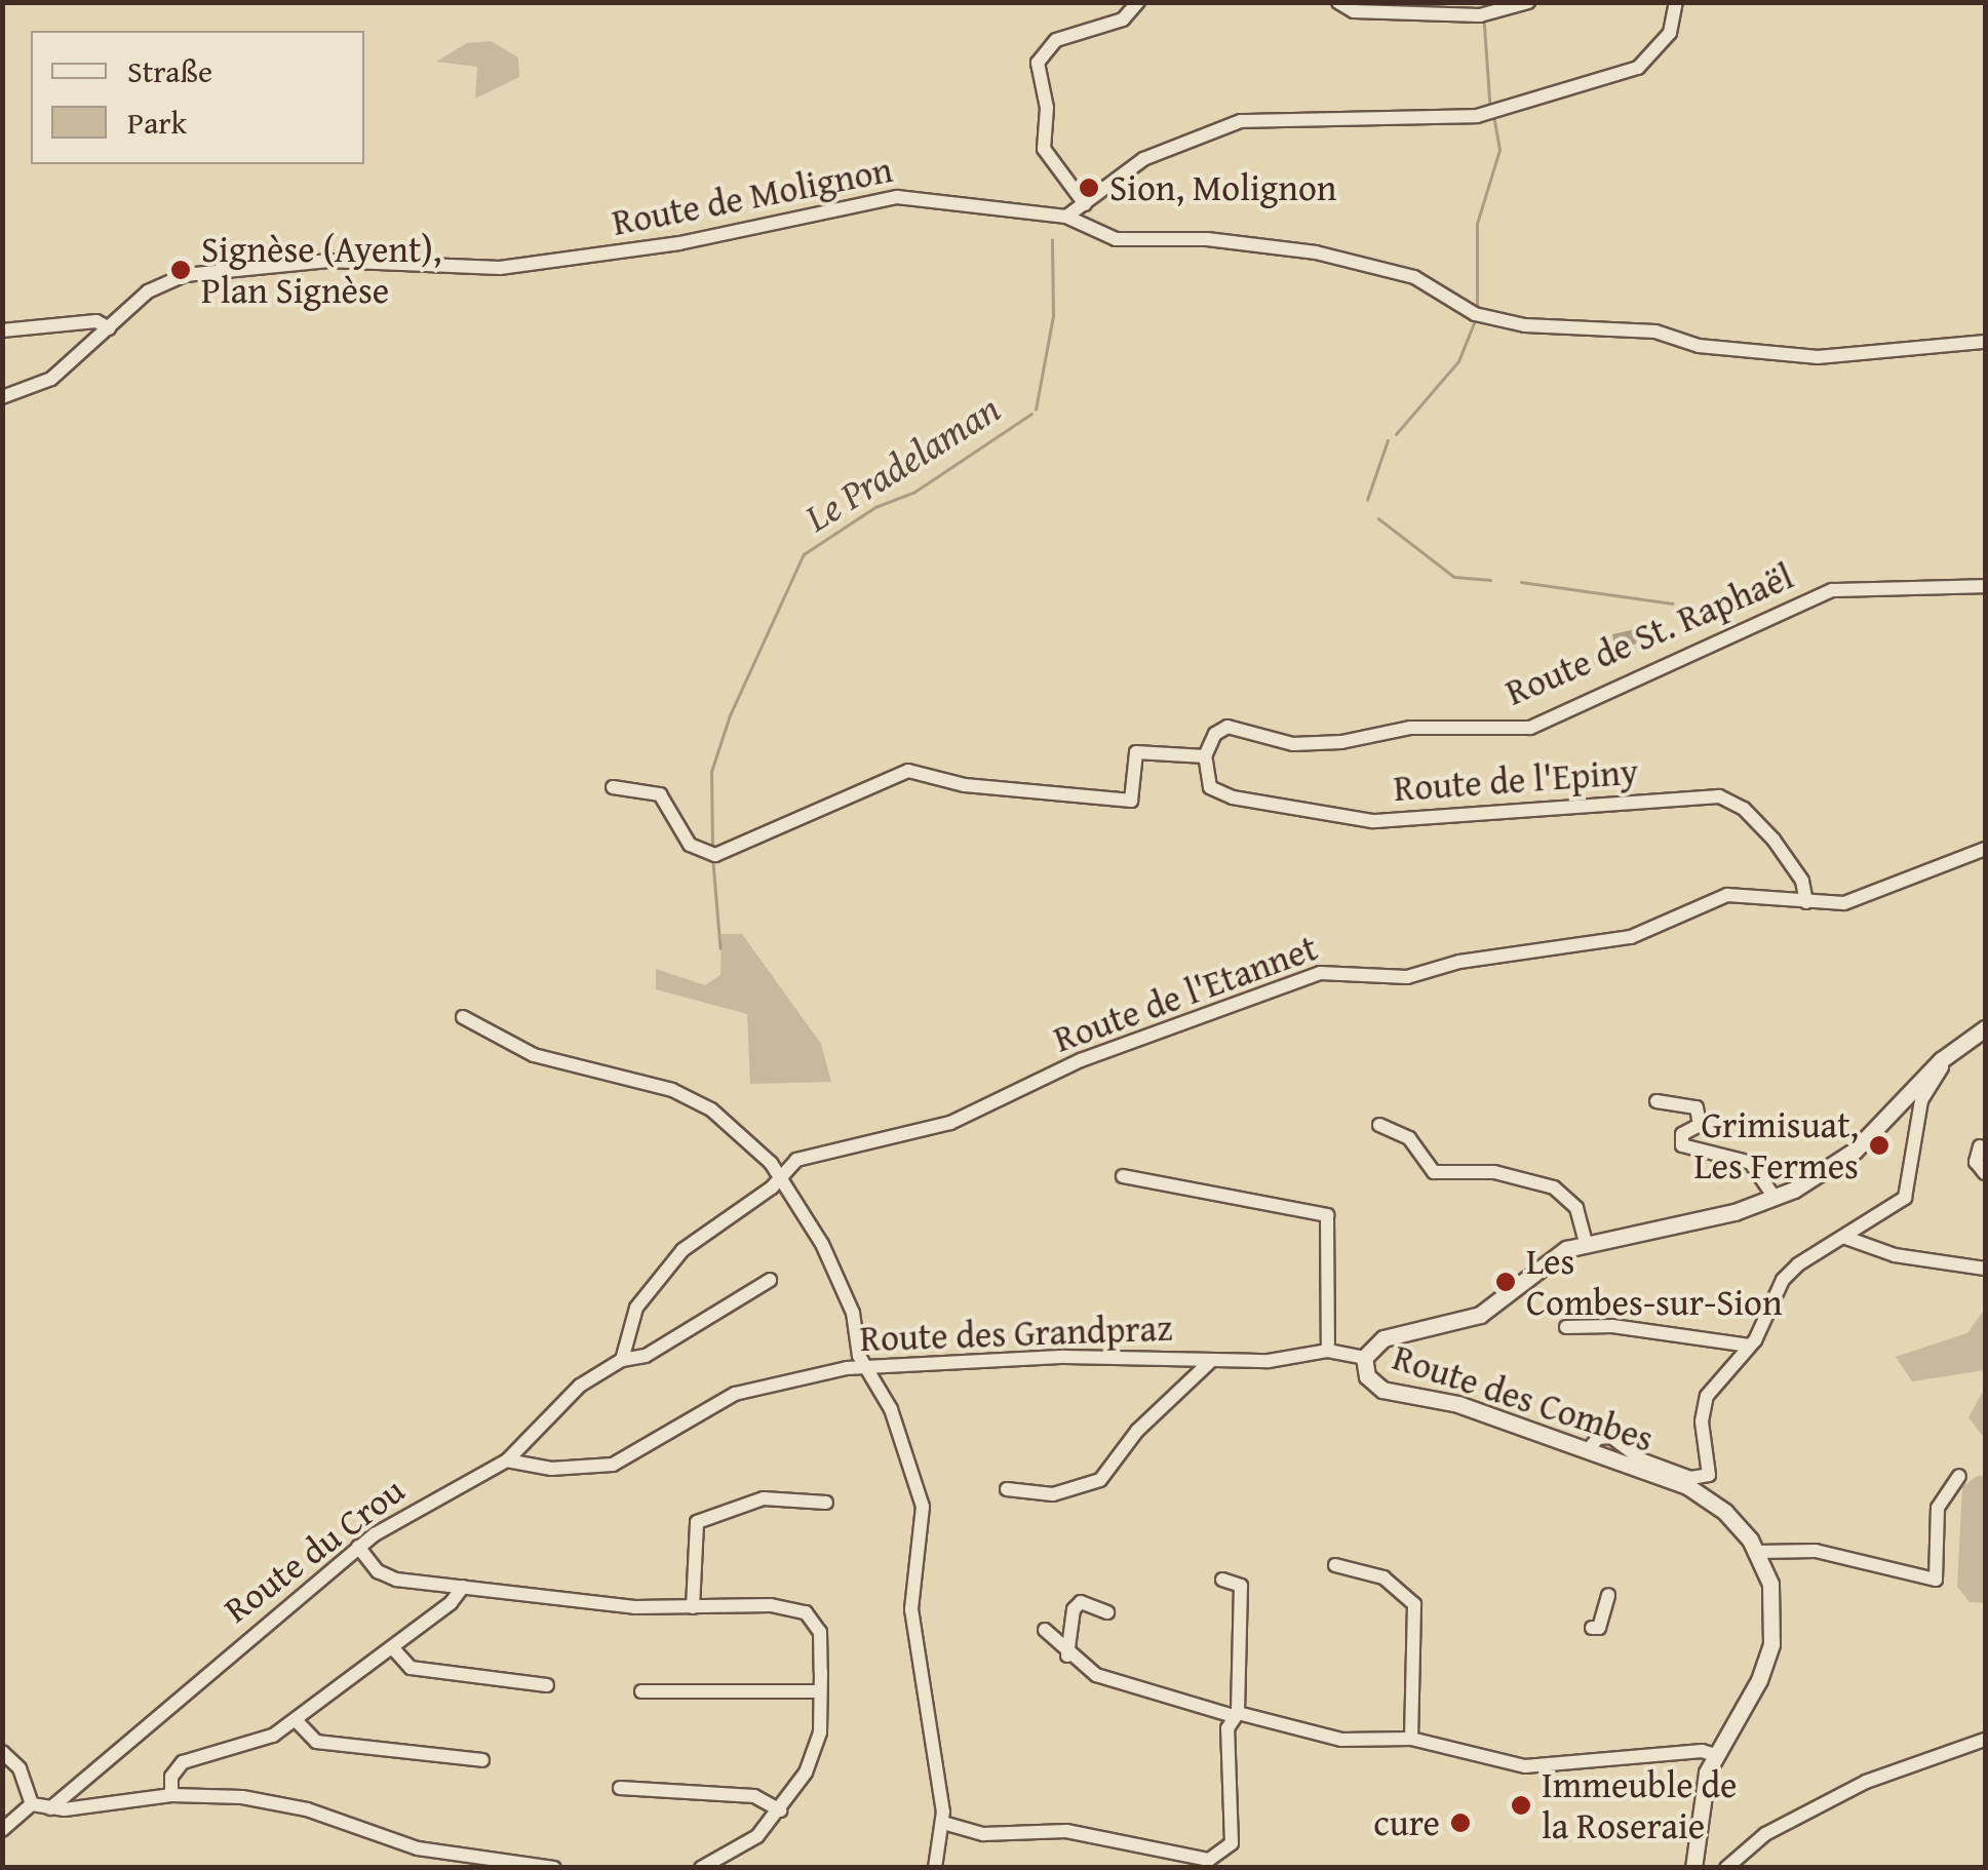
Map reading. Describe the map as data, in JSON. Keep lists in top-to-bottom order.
{
  "streets": {
    "street": [
      "Route de Molignon",
      "Route de St. Raphaël",
      "Route de l'Epiny",
      "Route de l'Etannet",
      "Route des Grandpraz",
      "Route des Combes",
      "Route du Crou"
    ]
  },
  "crossings": [
    ["Route de St. Raphaël", "Route de l'Epiny"],
    ["Route de l'Epiny", "Route de l'Etannet"],
    ["Route des Grandpraz", "Route des Combes"],
    ["Route des Grandpraz", "Route du Crou"]
  ],
  "water": ["Le Pradelaman"],
  "places": [
    "Sion, Molignon",
    "Signèse (Ayent), Plan Signèse",
    "Grimisuat, Les Fermes",
    "Les Combes-sur-Sion",
    "Immeuble de la Roseraie",
    "cure"
  ],
  "legend": ["Straße", "Park"]
}
